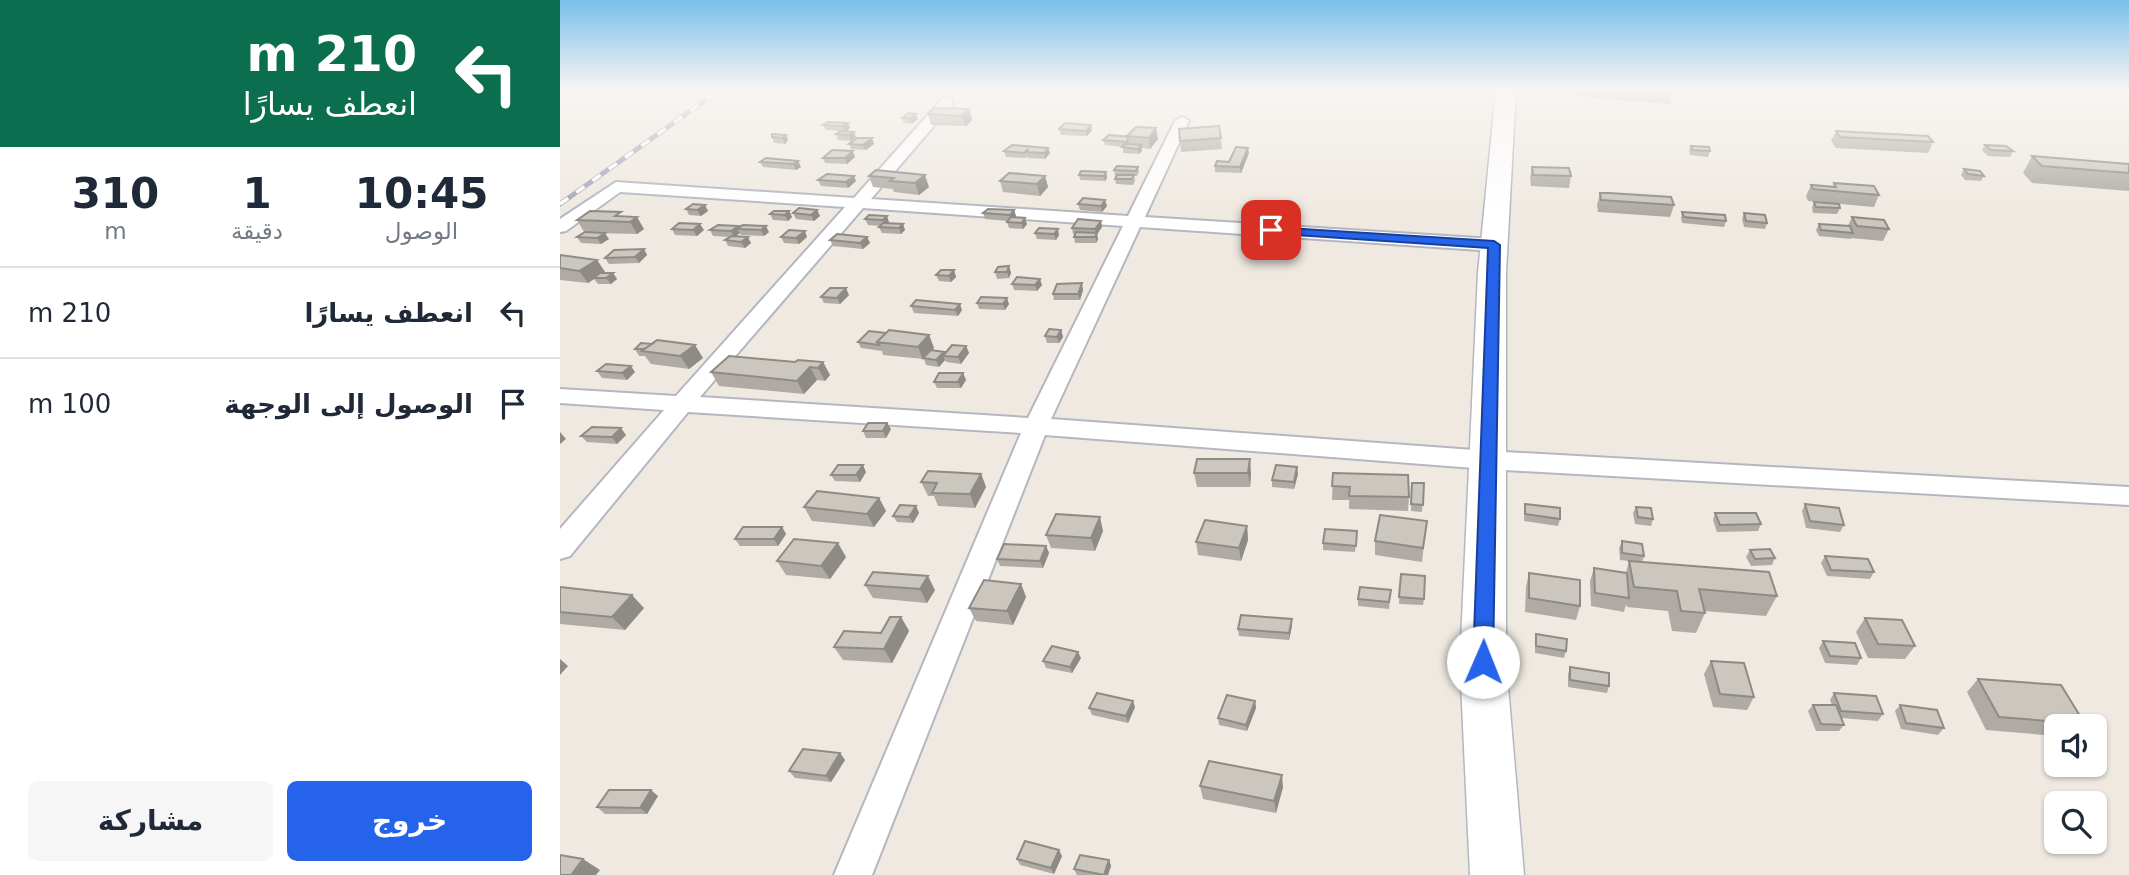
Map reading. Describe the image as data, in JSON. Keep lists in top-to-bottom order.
{
  "page": {
    "turn": ["210 m", "انعطف يسارًا"],
    "eta": [
      "10:45",
      "الوصول",
      "1",
      "دقيقة",
      "310",
      "m"
    ],
    "list": [
      {
        "name": "انعطف يسارًا",
        "value": "210 m"
      },
      {
        "name": "الوصول إلى الوجهة",
        "value": "100 m"
      }
    ],
    "buttons": ["خروج", "مشاركة"]
  }
}
